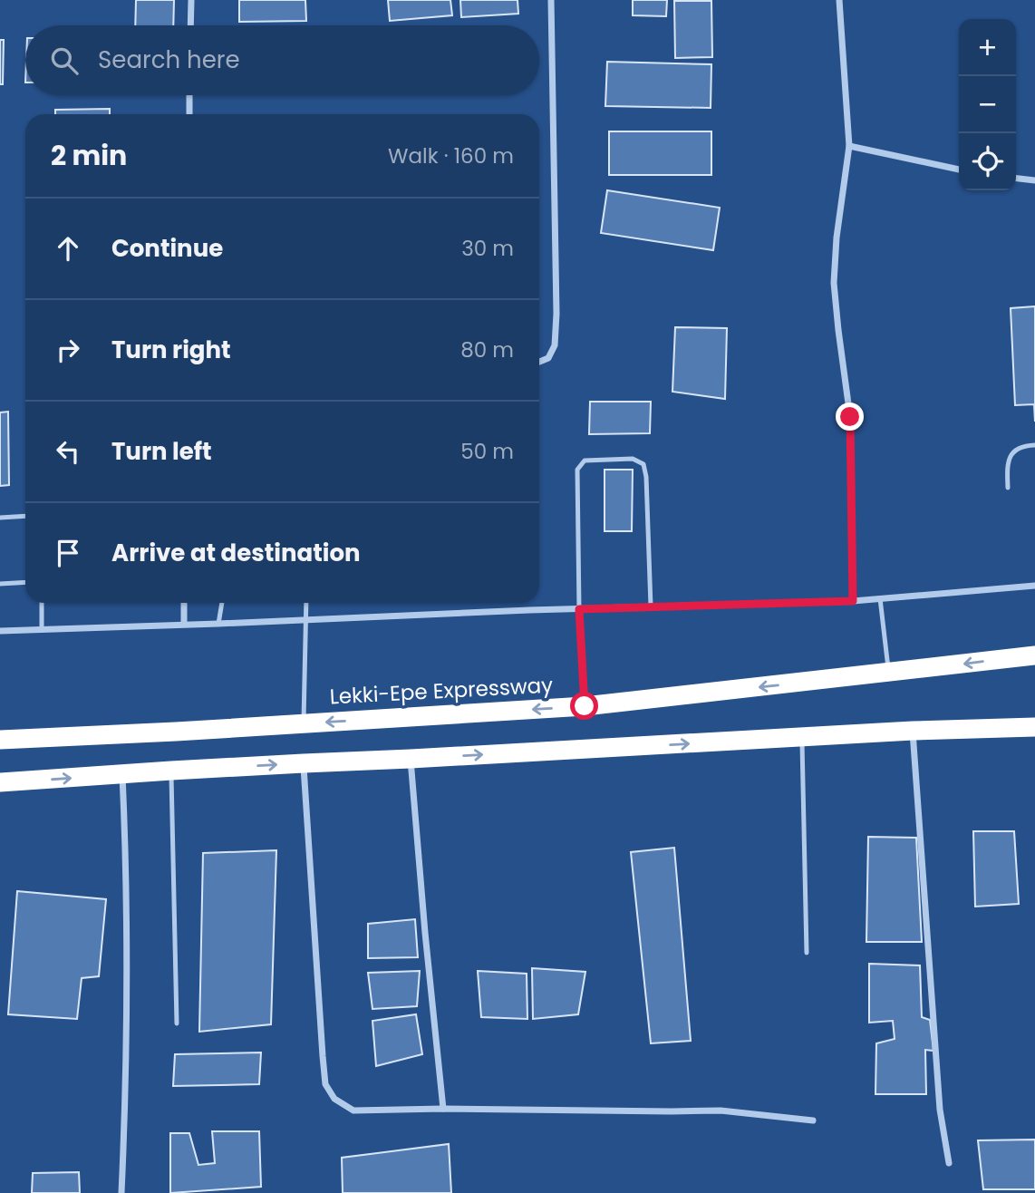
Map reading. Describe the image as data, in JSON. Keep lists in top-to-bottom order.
{
  "streets": {
    "highway": ["Lekki-Epe Expressway"]
  },
  "page": {
    "map_buttons": ["+", "−"],
    "search": "Search here",
    "heading": ["2 min", "Walk · 160 m"],
    "list": [
      ["Continue", "30 m"],
      ["Turn right", "80 m"],
      ["Turn left", "50 m"],
      "Arrive at destination"
    ]
  }
}
